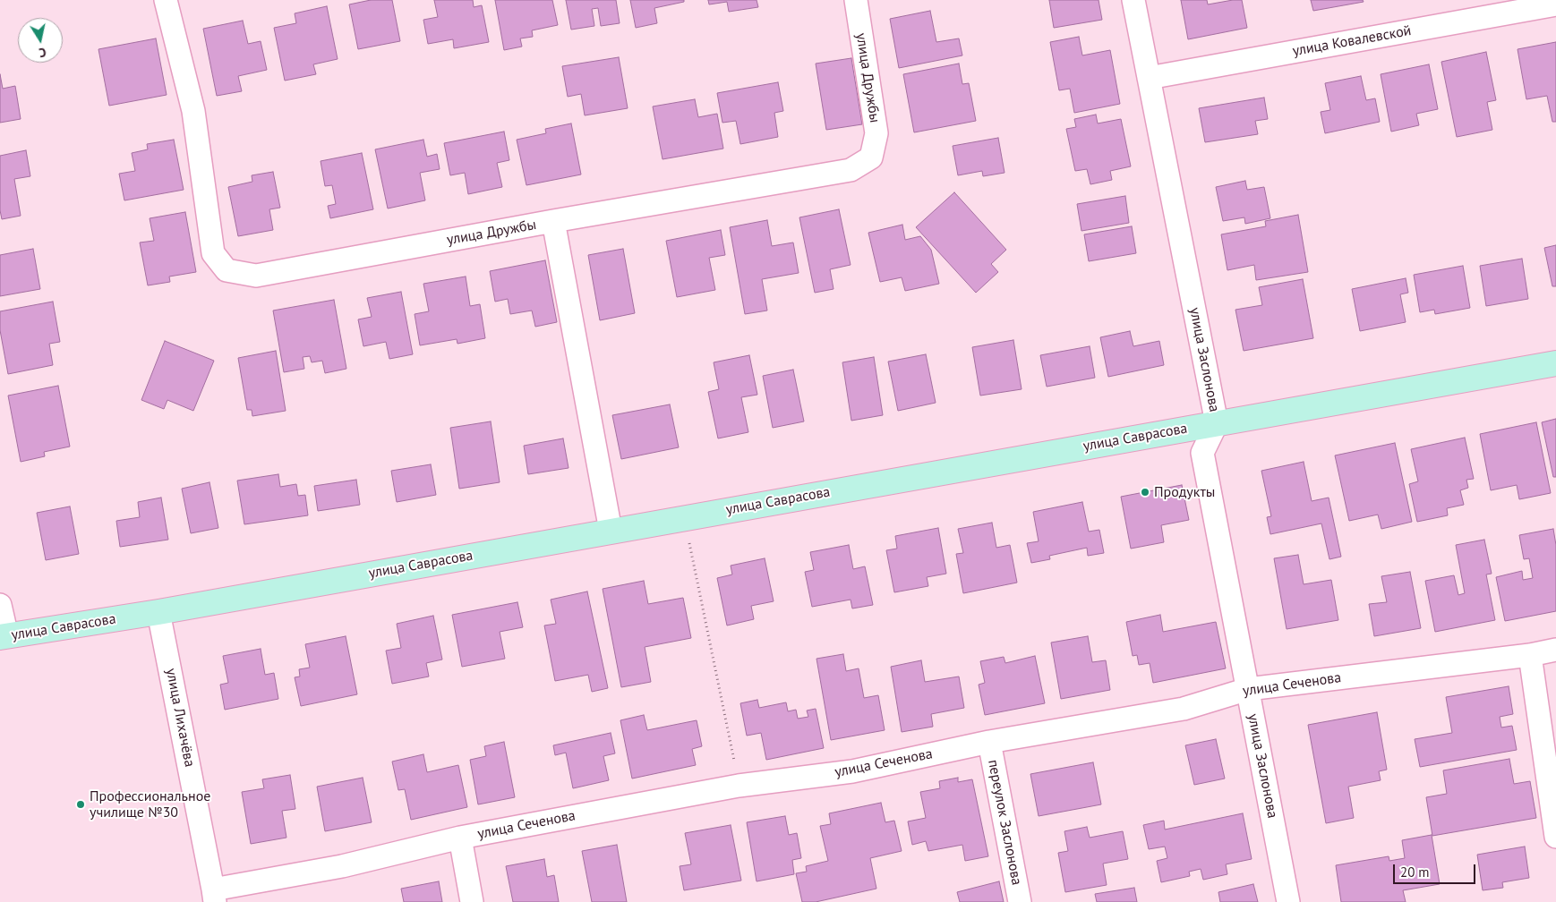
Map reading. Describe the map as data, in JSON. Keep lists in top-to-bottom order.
{
  "streets": {
    "street": [
      "улица Ковалевской",
      "улица Дружбы",
      "улица Заслонова",
      "улица Саврасова",
      "улица Сеченова",
      "улица Лихачёва",
      "переулок Заслонова"
    ]
  },
  "crossings": [
    ["улица Ковалевской", "улица Заслонова"],
    ["улица Заслонова", "улица Саврасова"],
    ["улица Заслонова", "улица Сеченова"],
    ["улица Саврасова", "улица Лихачёва"],
    ["улица Сеченова", "улица Лихачёва"],
    ["улица Сеченова", "переулок Заслонова"]
  ],
  "places": ["Продукты", "Профессиональное училище №30"],
  "scale_bar": "20 m",
  "north": "bottom"
}
